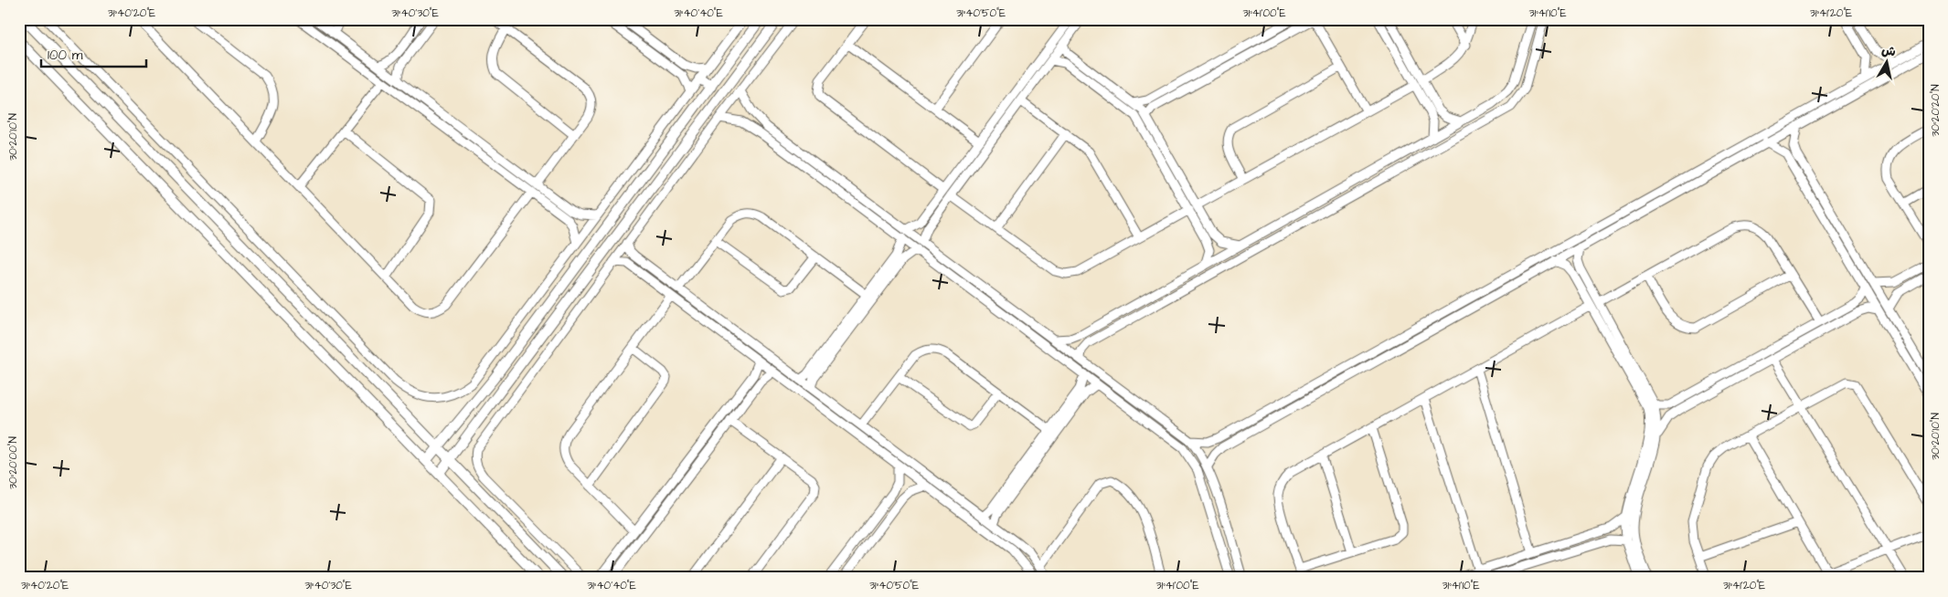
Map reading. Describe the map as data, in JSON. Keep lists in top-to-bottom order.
{
  "scale_bar": "100 m",
  "north": "top",
  "coordinates": [
    "31°40'20\"E",
    "31°40'30\"E",
    "31°40'40\"E",
    "31°40'50\"E",
    "31°41'00\"E",
    "31°41'10\"E",
    "31°41'20\"E",
    "30°20'20\"N",
    "30°20'10\"N",
    "30°20'00\"N"
  ]
}
